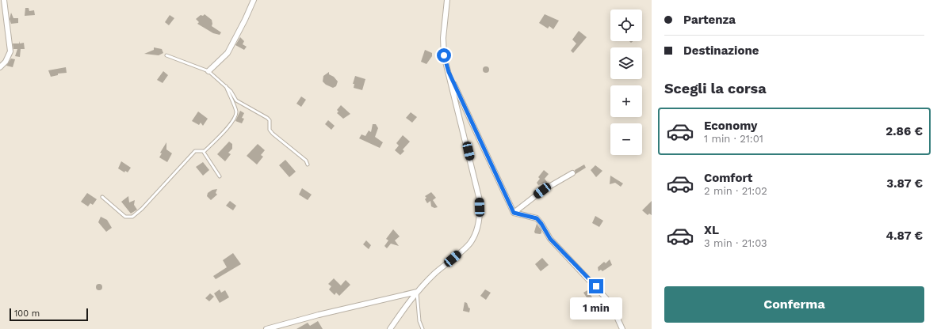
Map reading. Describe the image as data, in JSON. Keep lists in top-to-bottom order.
{
  "scale_bar": "100 m",
  "page": {
    "banner": ["Partenza", "Destinazione"],
    "map_buttons": ["+", "−"],
    "heading": "Scegli la corsa",
    "list": [
      {
        "name": "Economy",
        "note": "1 min · 21:01",
        "value": "2.86 €"
      },
      {
        "name": "Comfort",
        "note": "2 min · 21:02",
        "value": "3.87 €"
      },
      {
        "name": "XL",
        "note": "3 min · 21:03",
        "value": "4.87 €"
      }
    ],
    "buttons": "Conferma",
    "bubble": "1 min",
    "scale": "100 m"
  }
}
